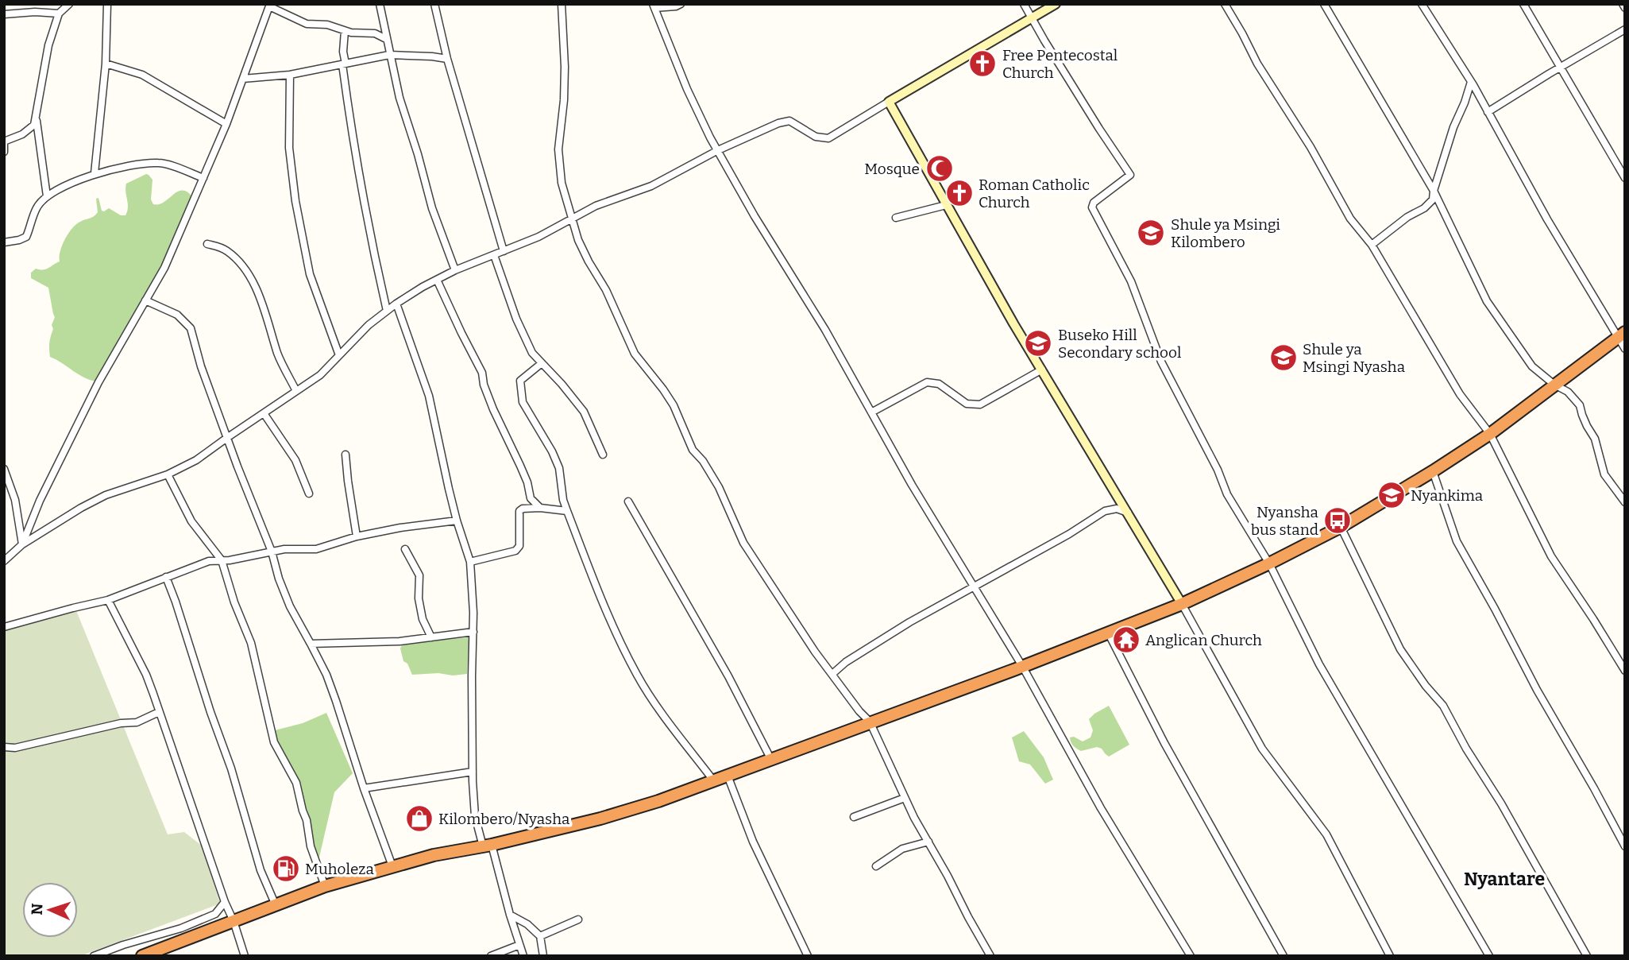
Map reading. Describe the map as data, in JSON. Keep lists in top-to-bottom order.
{
  "districts": ["Nyantare"],
  "places": {
    "church": ["Free Pentecostal Church", "Roman Catholic Church"],
    "mosque": ["Mosque"],
    "school or university": [
      "Shule ya Msingi Kilombero",
      "Buseko Hill Secondary school",
      "Shule ya Msingi Nyasha",
      "Nyankima"
    ],
    "bus stop": ["Nyansha bus stand"],
    "temple": ["Anglican Church"],
    "shop": ["Kilombero/Nyasha"],
    "fuel station": ["Muholeza"]
  },
  "north": "left"
}
